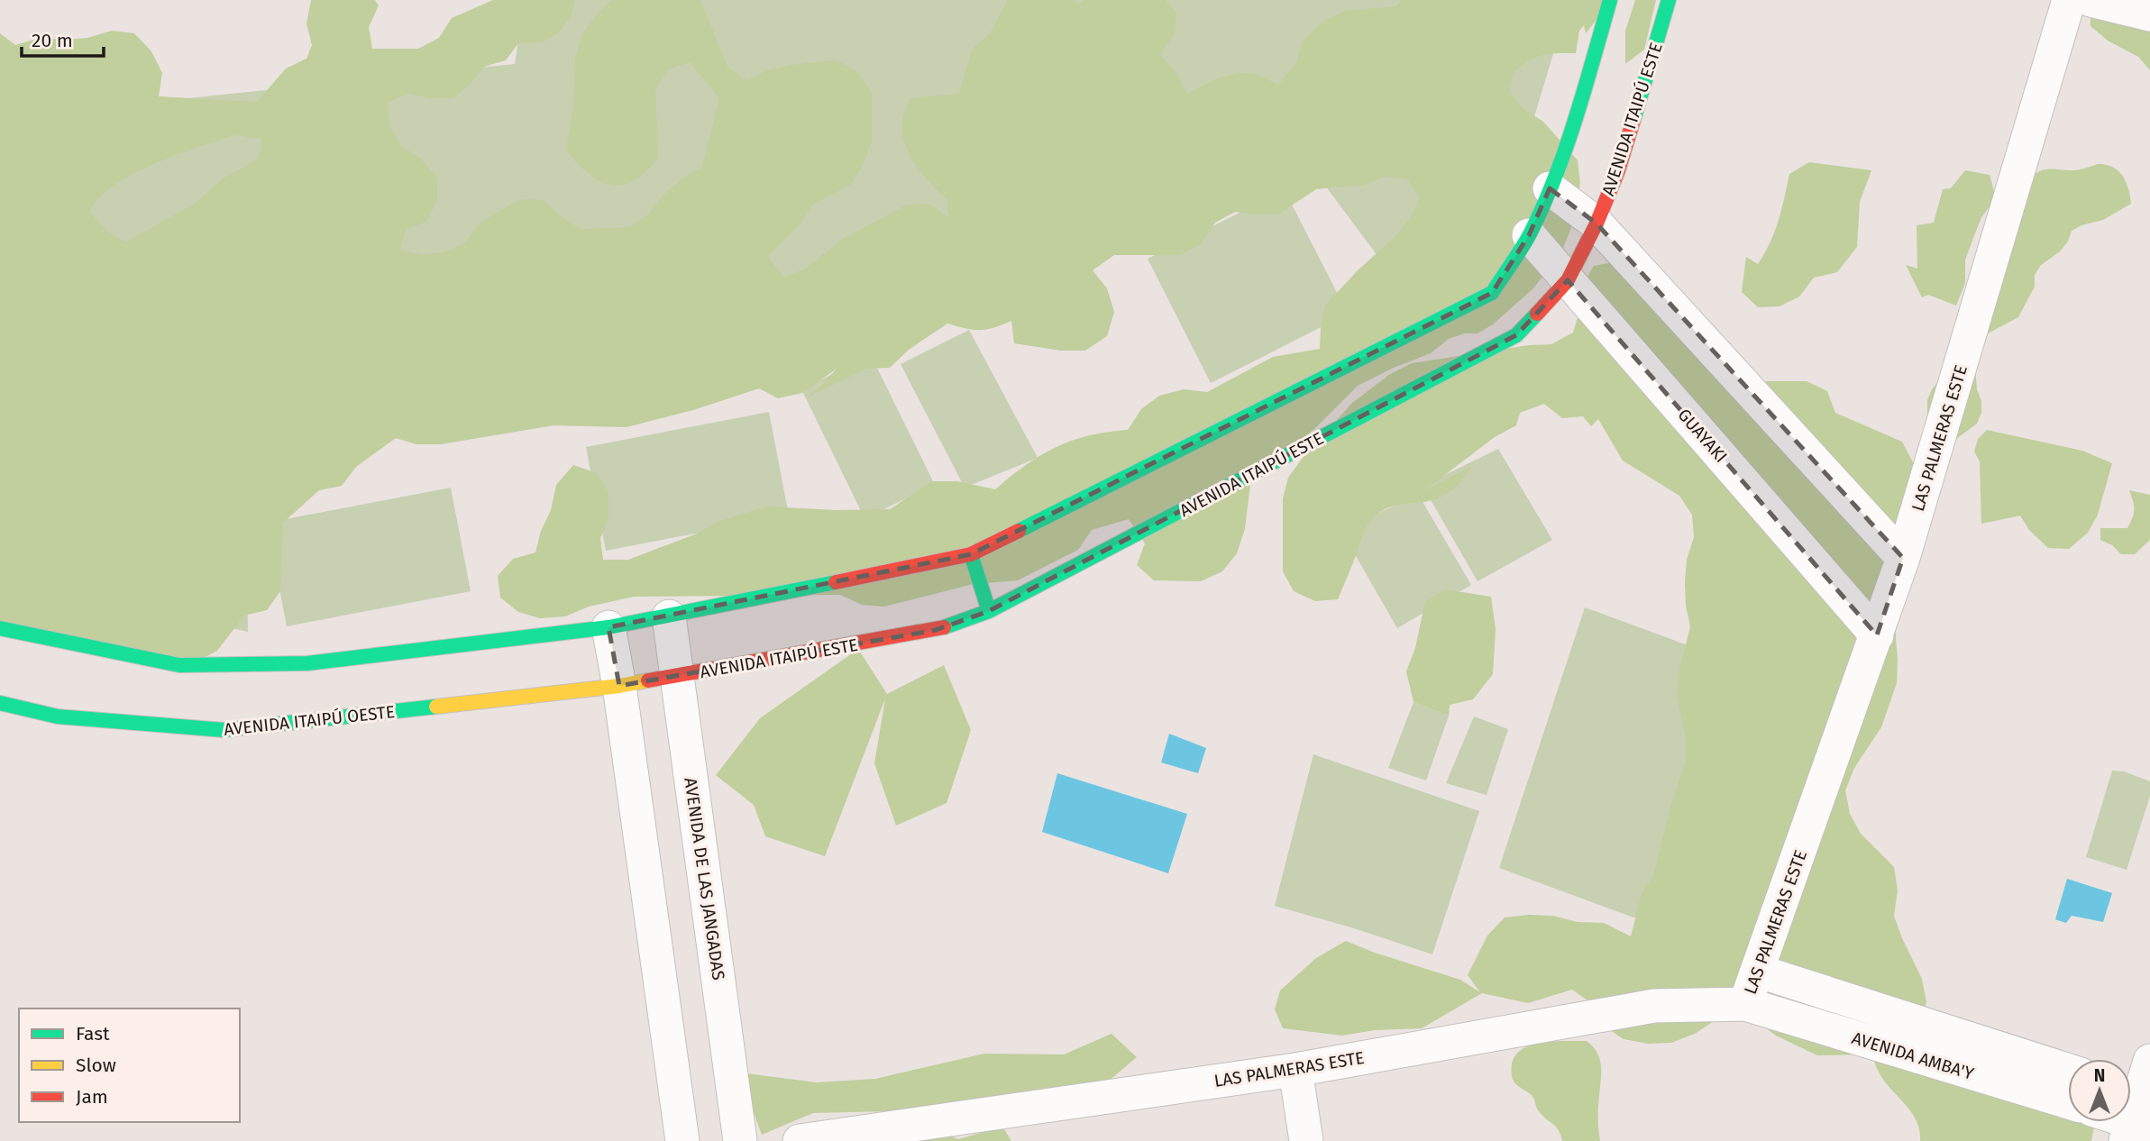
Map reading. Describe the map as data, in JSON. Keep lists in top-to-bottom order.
{
  "streets": {
    "street": [
      "AVENIDA ITAIPÚ ESTE",
      "GUAYAKI",
      "LAS PALMERAS ESTE",
      "AVENIDA ITAIPÚ OESTE",
      "AVENIDA DE LAS JANGADAS",
      "AVENIDA AMBA'Y"
    ]
  },
  "crossings": [
    ["AVENIDA ITAIPÚ ESTE", "GUAYAKI"],
    ["AVENIDA ITAIPÚ ESTE", "AVENIDA ITAIPÚ OESTE"],
    ["AVENIDA ITAIPÚ ESTE", "AVENIDA DE LAS JANGADAS"],
    ["GUAYAKI", "LAS PALMERAS ESTE"],
    ["LAS PALMERAS ESTE", "AVENIDA AMBA'Y"]
  ],
  "legend": ["Fast", "Slow", "Jam"],
  "scale_bar": "20 m",
  "north": "top"
}
